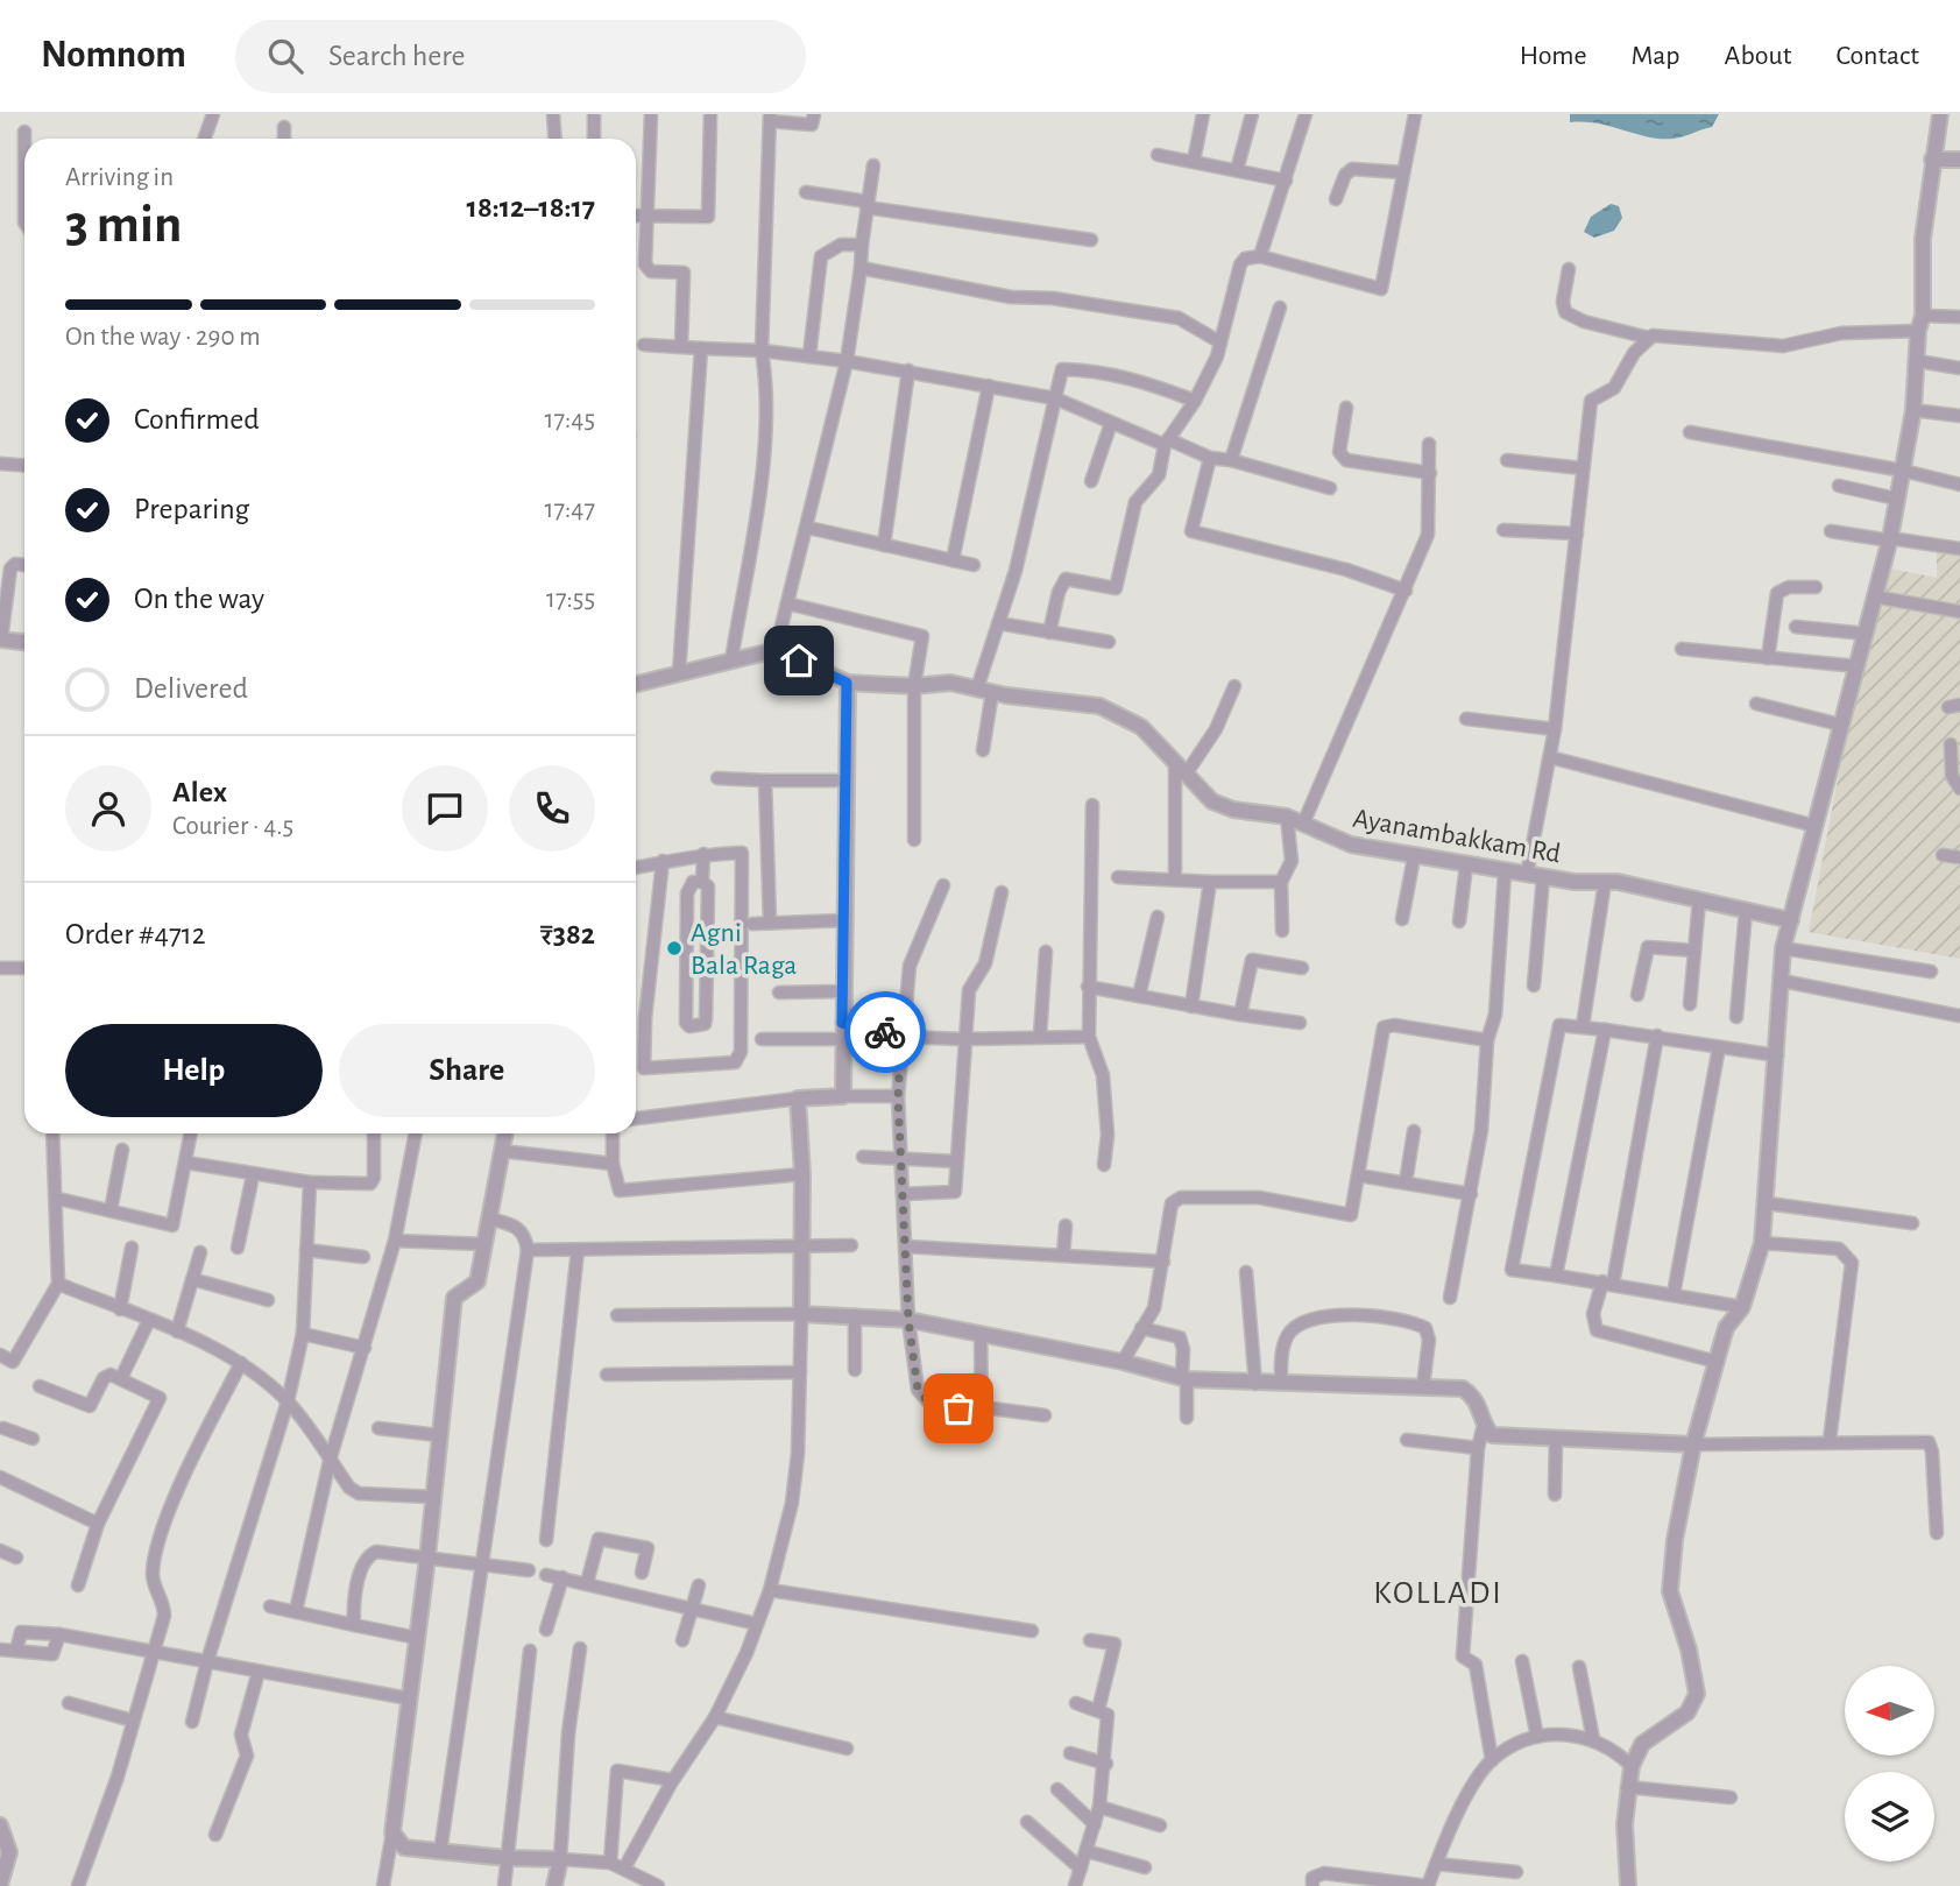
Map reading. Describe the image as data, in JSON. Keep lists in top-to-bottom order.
{
  "streets": {
    "street": ["Ayanambakkam Rd"]
  },
  "districts": ["KOLLADI"],
  "places": ["Agni Bala Raga"],
  "north": "left",
  "page": {
    "header": "Nomnom",
    "search": "Search here",
    "nav": [
      "Home",
      "Map",
      "About",
      "Contact"
    ],
    "heading": ["3 min", "Arriving in", "18:12–18:17"],
    "panel": [
      "Alex",
      "Courier · 4.5",
      "Order #4712",
      "₹382"
    ],
    "bar": "On the way · 290 m",
    "list": [
      ["Confirmed", "17:45"],
      ["Preparing", "17:47"],
      ["On the way", "17:55"],
      "Delivered"
    ],
    "buttons": ["Help", "Share"]
  }
}
